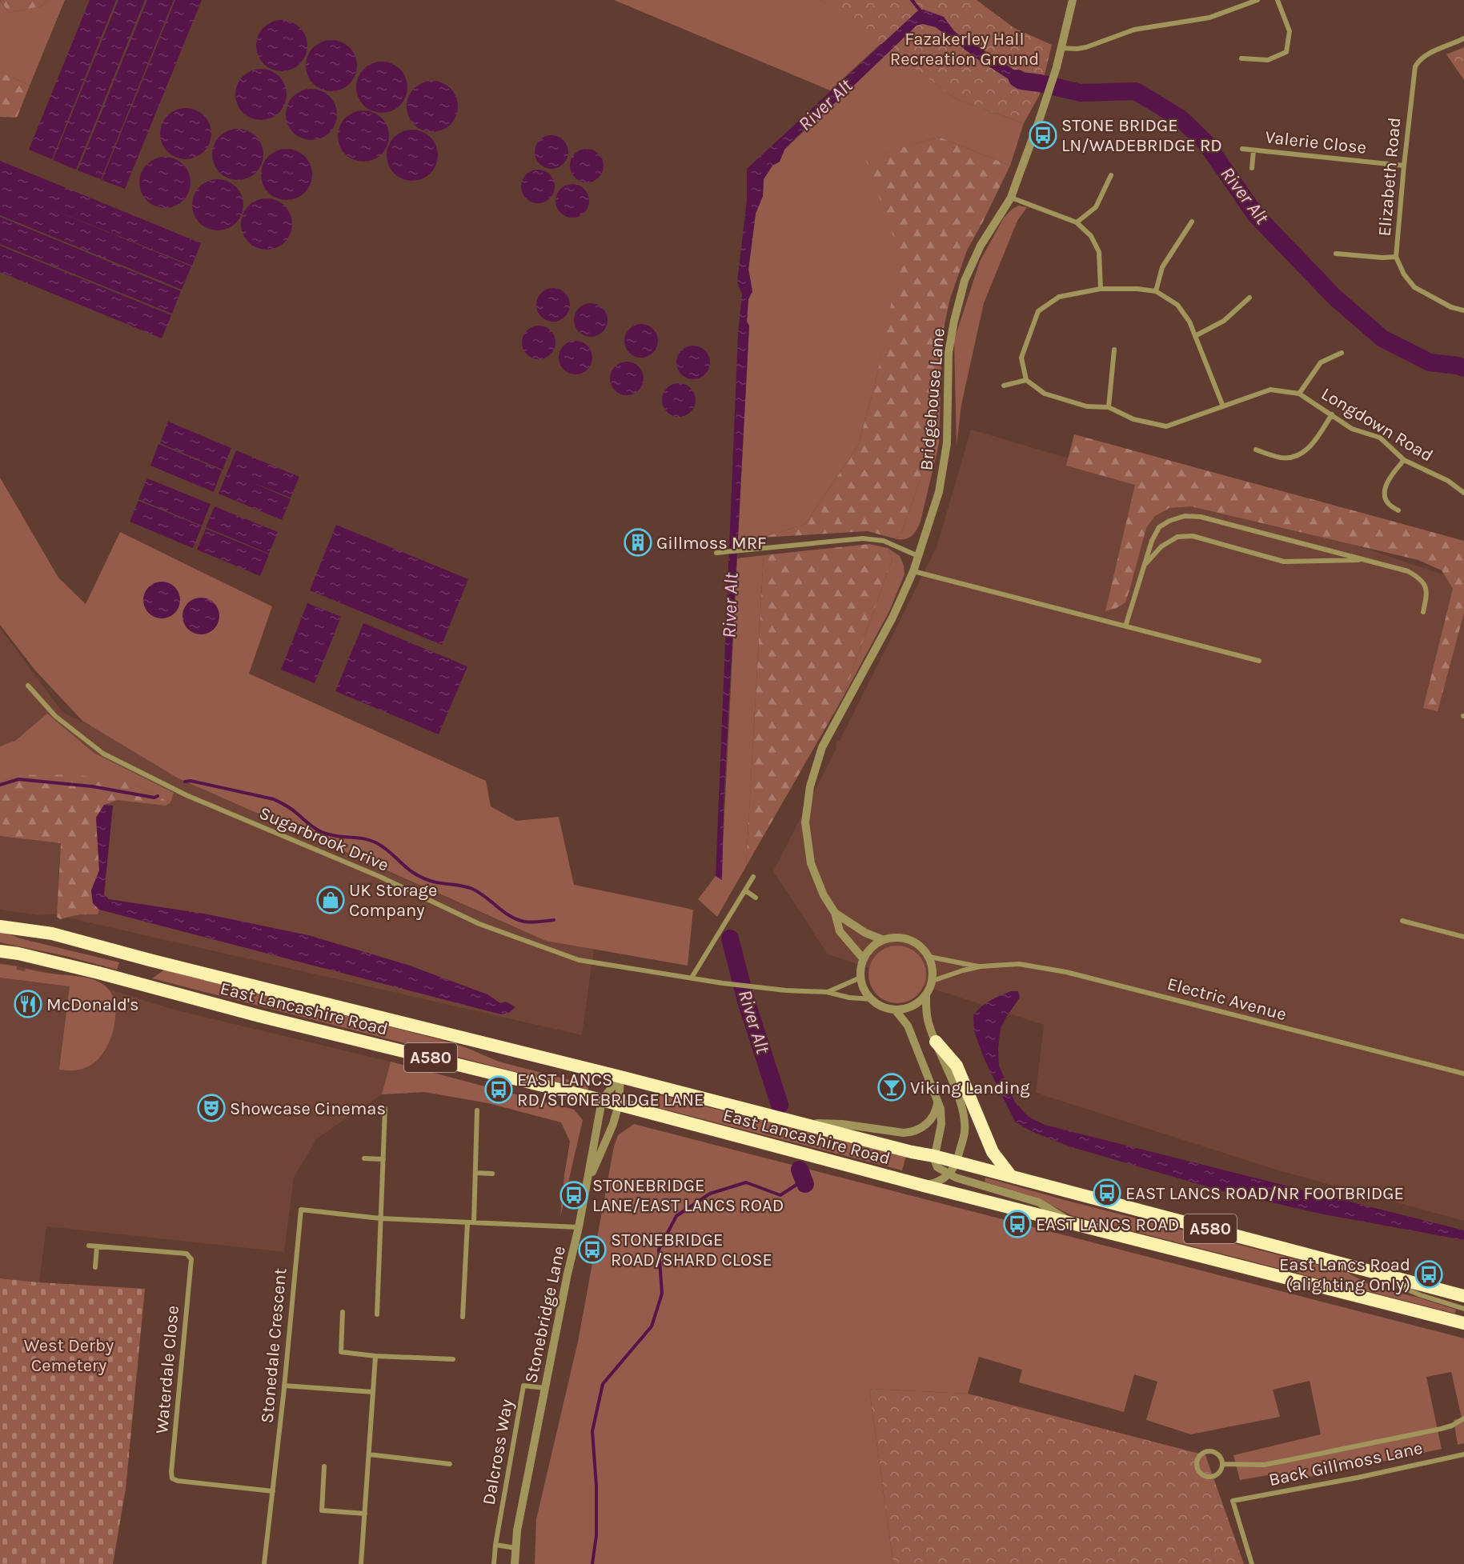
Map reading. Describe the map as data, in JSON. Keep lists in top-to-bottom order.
{
  "streets": {
    "highway": ["East Lancashire Road", "A580"],
    "street": [
      "Valerie Close",
      "Elizabeth Road",
      "Bridgehouse Lane",
      "Longdown Road",
      "Sugarbrook Drive",
      "Electric Avenue",
      "Stonebridge Lane",
      "Stonedale Crescent",
      "Waterdale Close",
      "Dalcross Way",
      "Back Gillmoss Lane"
    ]
  },
  "crossings": [
    ["Valerie Close", "Elizabeth Road"],
    ["Bridgehouse Lane", "Electric Avenue"],
    ["East Lancashire Road", "Stonebridge Lane"],
    ["Stonebridge Lane", "Stonedale Crescent"],
    ["Stonebridge Lane", "Dalcross Way"],
    ["Stonedale Crescent", "Waterdale Close"]
  ],
  "water": ["River Alt"],
  "parks": ["Fazakerley Hall Recreation Ground", "West Derby Cemetery"],
  "places": {
    "bus stop": [
      "STONE BRIDGE LN/WADEBRIDGE RD",
      "EAST LANCS RD/STONEBRIDGE LANE",
      "EAST LANCS ROAD/NR FOOTBRIDGE",
      "STONEBRIDGE LANE/EAST LANCS ROAD",
      "EAST LANCS ROAD",
      "STONEBRIDGE ROAD/SHARD CLOSE",
      "East Lancs Road (alighting Only)"
    ],
    "building": ["Gillmoss MRF"],
    "shop": ["UK Storage Company"],
    "restaurant": ["McDonald's"],
    "bar": ["Viking Landing"],
    "theatre": ["Showcase Cinemas"]
  }
}
